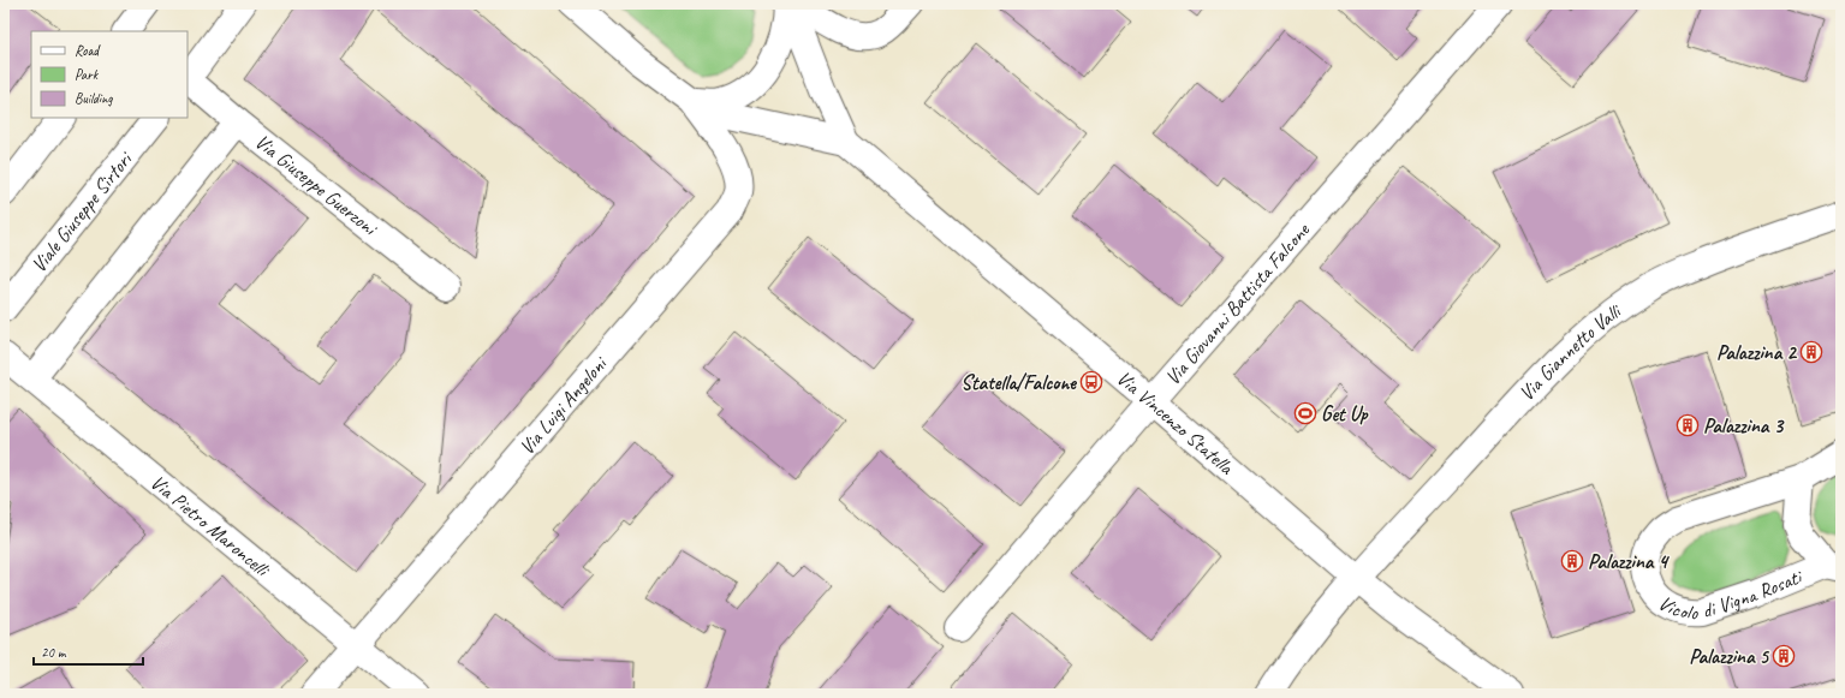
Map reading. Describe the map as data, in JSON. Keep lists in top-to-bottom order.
{
  "streets": {
    "street": [
      "Via Giuseppe Guerzoni",
      "Viale Giuseppe Sirtori",
      "Via Giovanni Battista Falcone",
      "Via Giannetto Valli",
      "Via Luigi Angeloni",
      "Via Vincenzo Statella",
      "Via Pietro Maroncelli",
      "Vicolo di Vigna Rosati"
    ]
  },
  "crossings": [
    ["Via Giovanni Battista Falcone", "Via Vincenzo Statella"],
    ["Via Giannetto Valli", "Via Vincenzo Statella"],
    ["Via Luigi Angeloni", "Via Pietro Maroncelli"]
  ],
  "places": {
    "building": [
      "Palazzina 2",
      "Palazzina 3",
      "Palazzina 4",
      "Palazzina 5"
    ],
    "bus stop": ["Statella/Falcone"],
    "sports": ["Get Up"]
  },
  "legend": ["Road", "Park", "Building"],
  "scale_bar": "20 m"
}
